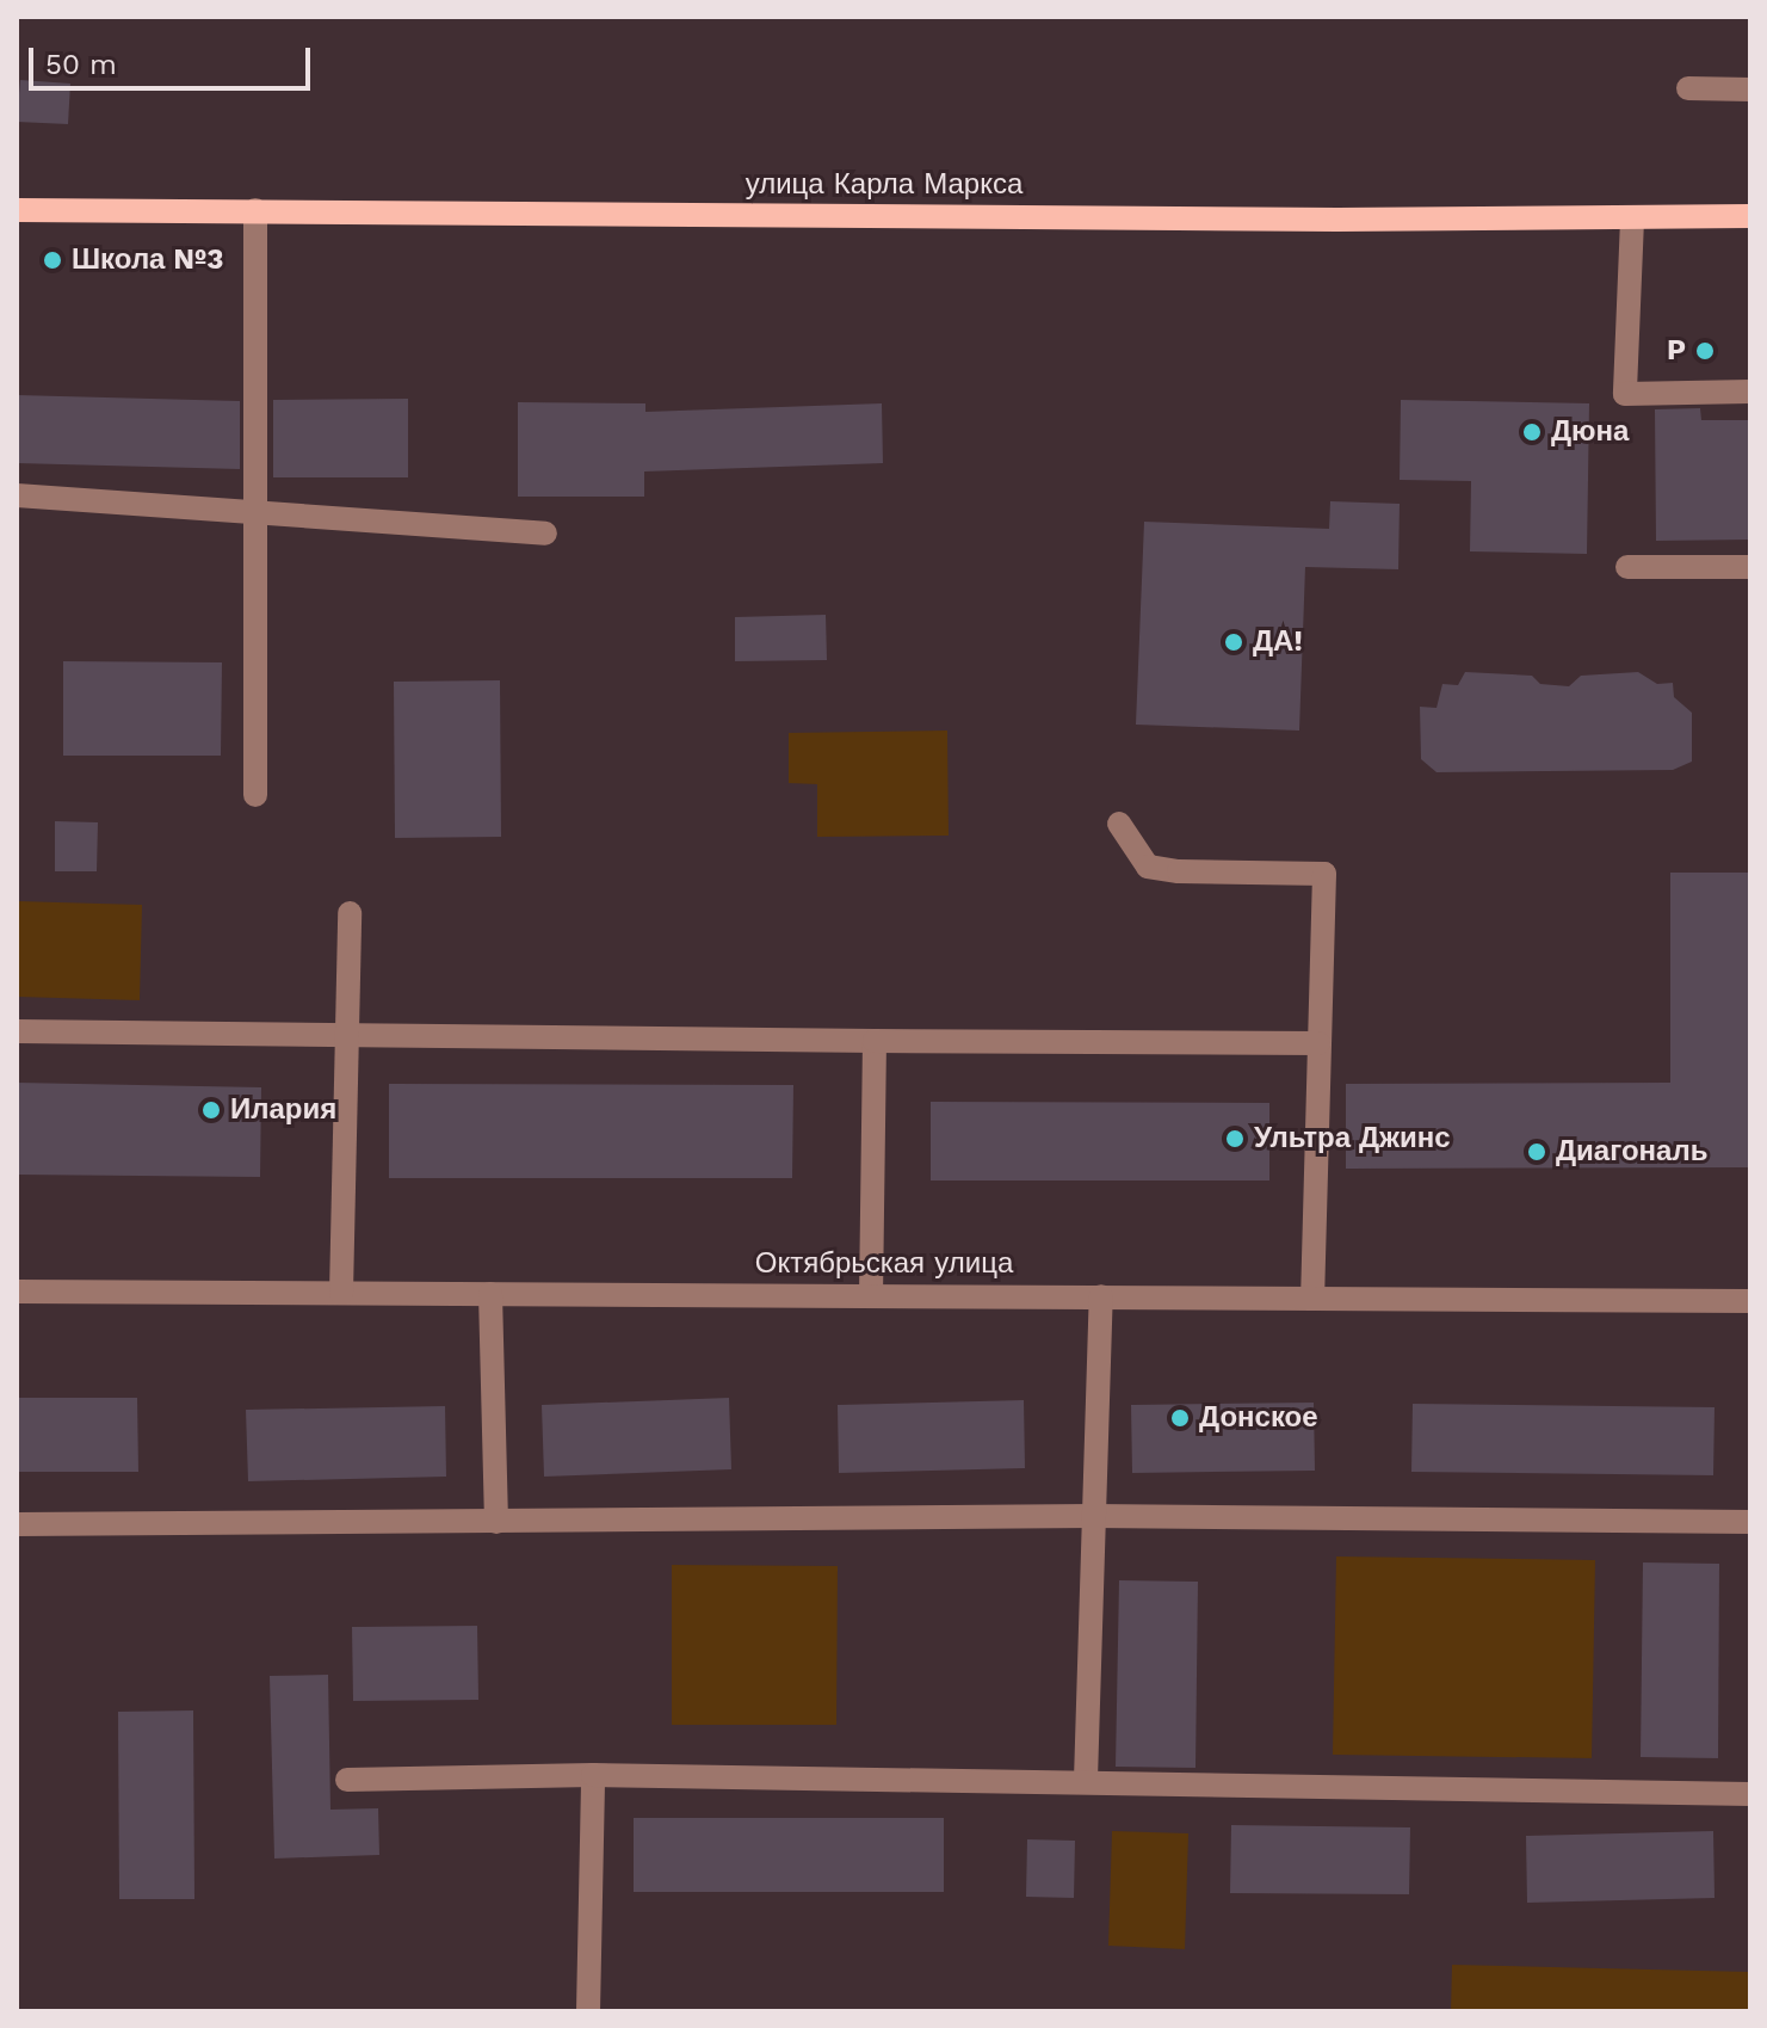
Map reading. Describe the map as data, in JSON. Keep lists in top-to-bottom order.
{
  "streets": {
    "main road": ["улица Карла Маркса"],
    "street": ["Октябрьская улица"]
  },
  "places": [
    "Школа №3",
    "P",
    "Дюна",
    "ДА!",
    "Илария",
    "Ультра Джинс",
    "Диагональ",
    "Донское"
  ],
  "scale_bar": "50 m"
}
